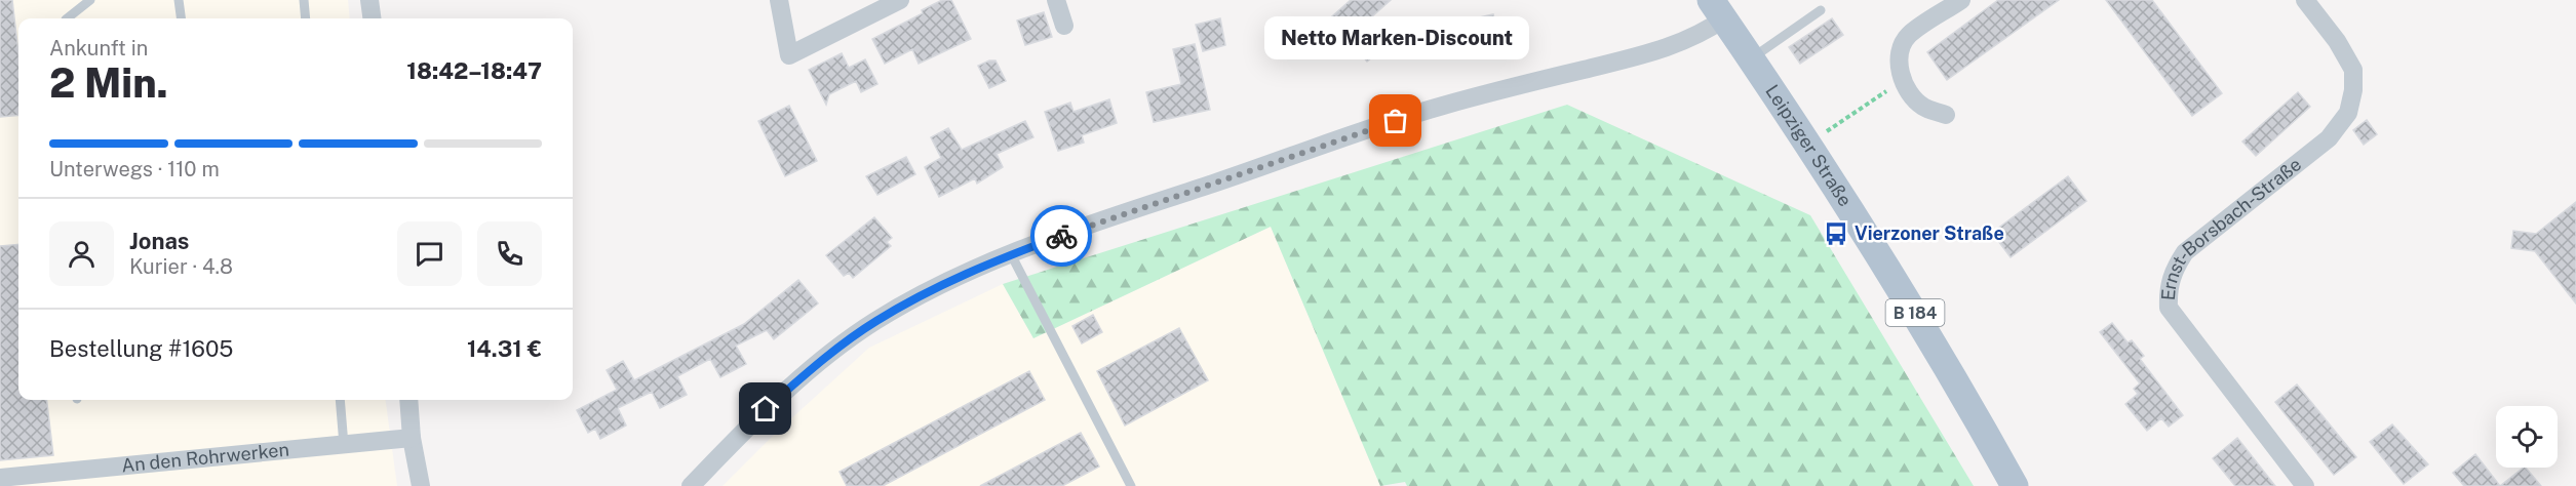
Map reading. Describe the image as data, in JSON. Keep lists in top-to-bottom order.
{
  "streets": {
    "main road": ["Leipziger Straße", "B 184"],
    "street": ["Ernst-Borsbach-Straße", "An den Rohrwerken"]
  },
  "places": {
    "other": ["Netto Marken-Discount"],
    "bus stop": ["Vierzoner Straße"]
  },
  "page": {
    "bubble": "Netto Marken-Discount",
    "heading": ["2 Min.", "Ankunft in", "18:42–18:47"],
    "panel": [
      "Jonas",
      "Kurier · 4.8",
      "Bestellung #1605",
      "14.31 €"
    ],
    "bar": "Unterwegs · 110 m"
  }
}
